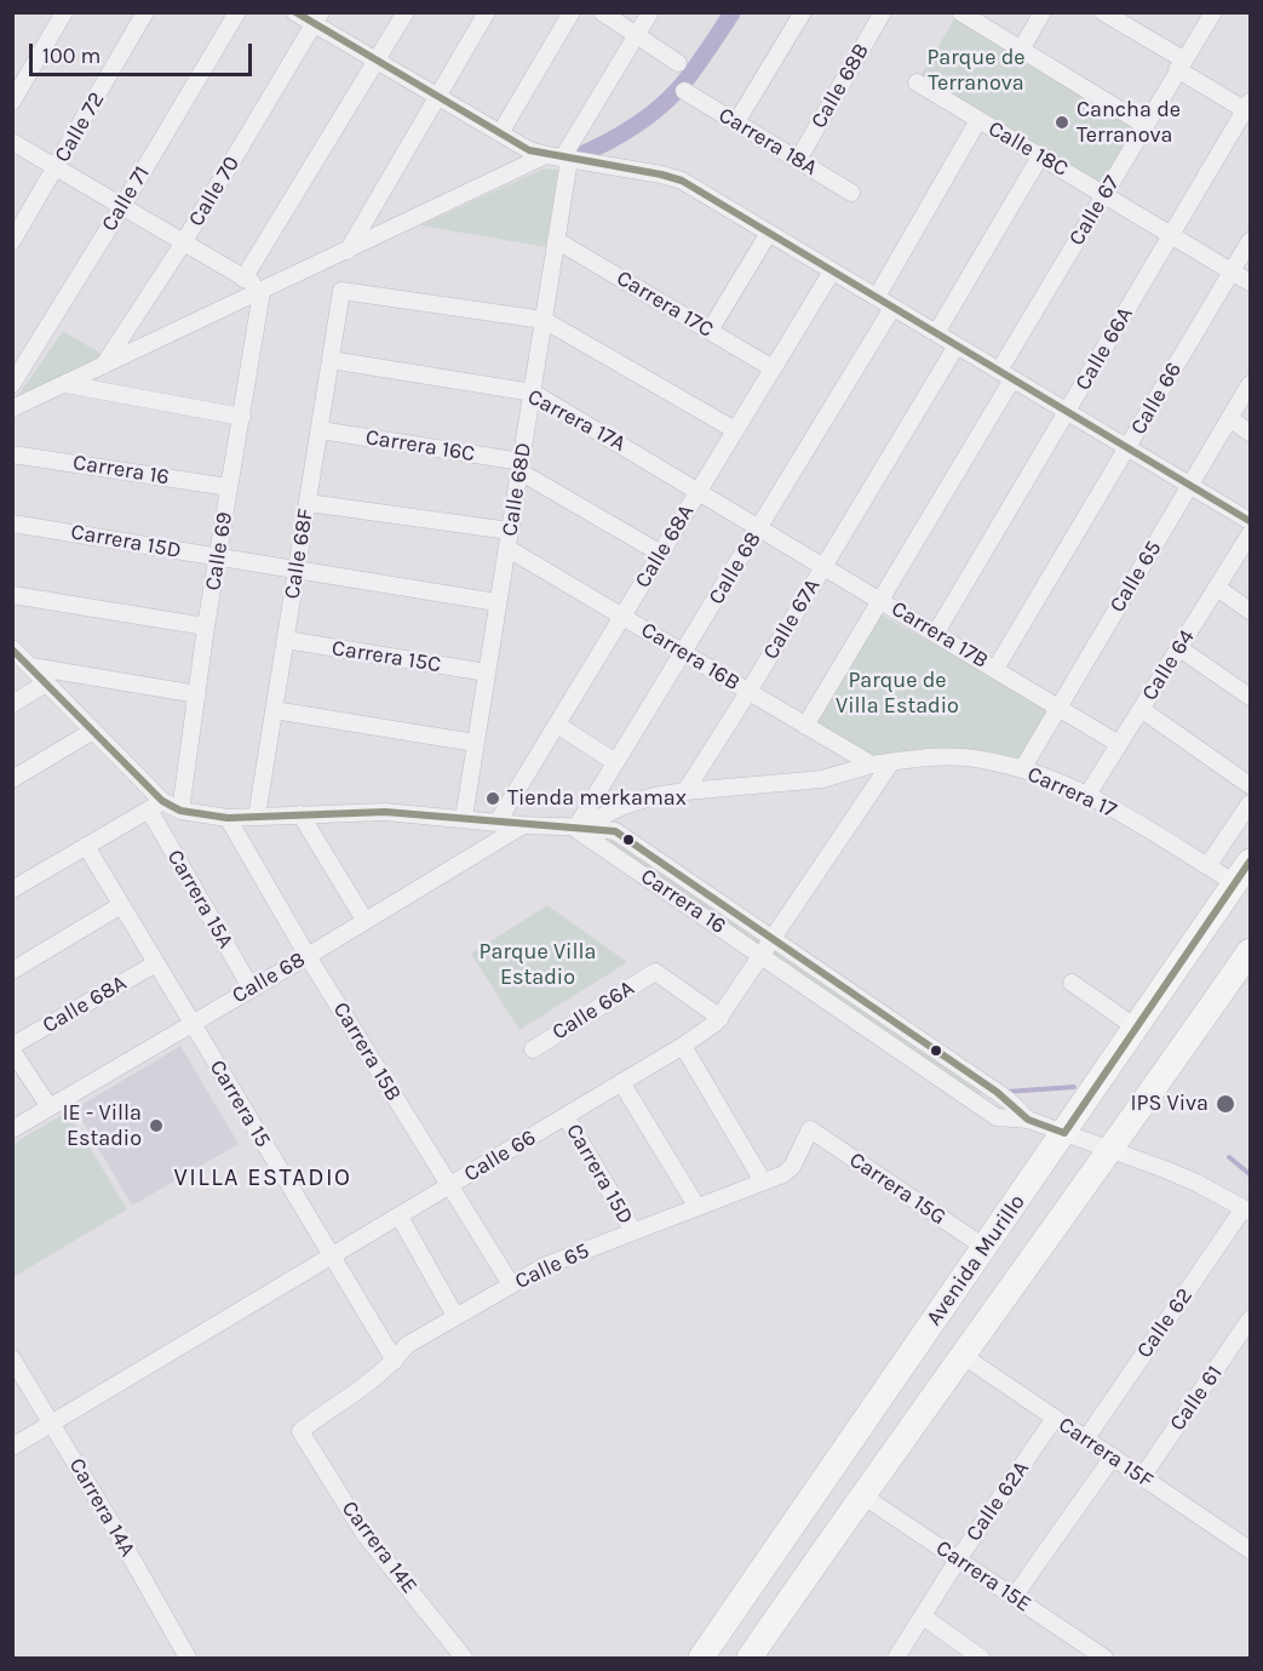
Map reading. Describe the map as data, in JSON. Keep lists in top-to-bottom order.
{
  "streets": {
    "main road": ["Avenida Murillo"],
    "street": [
      "Calle 68B",
      "Calle 72",
      "Carrera 18A",
      "Calle 18C",
      "Calle 70",
      "Calle 71",
      "Calle 67",
      "Carrera 17C",
      "Calle 66A",
      "Calle 66",
      "Carrera 17A",
      "Carrera 16C",
      "Carrera 16",
      "Calle 68D",
      "Carrera 15D",
      "Calle 68A",
      "Calle 69",
      "Calle 68F",
      "Calle 68",
      "Calle 65",
      "Calle 67A",
      "Carrera 17B",
      "Carrera 15C",
      "Carrera 16B",
      "Calle 64",
      "Carrera 17",
      "Carrera 15A",
      "Carrera 15B",
      "Carrera 15",
      "Carrera 15G",
      "Calle 62",
      "Calle 61",
      "Carrera 15F",
      "Calle 62A",
      "Carrera 14A",
      "Carrera 14E",
      "Carrera 15E"
    ]
  },
  "crossings": [
    ["Calle 68B", "Carrera 18A"],
    ["Calle 18C", "Calle 67"],
    ["Calle 18C", "Calle 66A"],
    ["Calle 18C", "Calle 66"],
    ["Carrera 17C", "Calle 68D"],
    ["Carrera 17C", "Calle 68A"],
    ["Calle 66A", "Calle 66"],
    ["Calle 66A", "Carrera 17B"],
    ["Calle 66", "Carrera 16"],
    ["Calle 66", "Carrera 15D"],
    ["Calle 66", "Carrera 17B"],
    ["Calle 66", "Carrera 17"],
    ["Calle 66", "Carrera 15B"],
    ["Calle 66", "Carrera 15"],
    ["Calle 66", "Carrera 14A"],
    ["Carrera 17A", "Calle 68D"],
    ["Carrera 17A", "Calle 68A"],
    ["Carrera 17A", "Calle 68F"],
    ["Carrera 17A", "Calle 68"],
    ["Carrera 17A", "Carrera 17B"],
    ["Carrera 16C", "Calle 68D"],
    ["Carrera 16C", "Calle 68A"],
    ["Carrera 16C", "Calle 68F"],
    ["Carrera 16", "Calle 69"],
    ["Carrera 16", "Calle 68"],
    ["Carrera 16", "Carrera 15A"],
    ["Carrera 16", "Avenida Murillo"],
    ["Carrera 16", "Calle 62"],
    ["Calle 68D", "Carrera 15D"],
    ["Calle 68D", "Calle 68F"],
    ["Calle 68D", "Carrera 15C"],
    ["Calle 68D", "Carrera 16B"],
    ["Calle 68D", "Carrera 15A"],
    ["Carrera 15D", "Calle 69"],
    ["Carrera 15D", "Calle 68F"],
    ["Carrera 15D", "Calle 65"],
    ["Calle 68A", "Carrera 16B"],
    ["Calle 68A", "Carrera 15A"],
    ["Calle 68A", "Carrera 15"],
    ["Calle 69", "Carrera 15A"],
    ["Calle 68F", "Carrera 15C"],
    ["Calle 68F", "Carrera 15A"],
    ["Calle 68", "Carrera 17B"],
    ["Calle 68", "Carrera 16B"],
    ["Calle 68", "Carrera 15A"],
    ["Calle 68", "Carrera 15B"],
    ["Calle 68", "Carrera 15"],
    ["Calle 65", "Carrera 17B"],
    ["Calle 65", "Carrera 17"],
    ["Calle 65", "Carrera 15B"],
    ["Calle 65", "Carrera 15"],
    ["Calle 65", "Carrera 15G"],
    ["Calle 65", "Carrera 14E"],
    ["Calle 67A", "Carrera 17B"],
    ["Calle 67A", "Carrera 16B"],
    ["Carrera 17B", "Calle 64"],
    ["Calle 64", "Carrera 17"],
    ["Carrera 17", "Avenida Murillo"],
    ["Carrera 15A", "Carrera 15B"],
    ["Carrera 15G", "Avenida Murillo"],
    ["Avenida Murillo", "Carrera 15F"],
    ["Avenida Murillo", "Carrera 15E"],
    ["Calle 62", "Carrera 15F"],
    ["Calle 61", "Carrera 15F"],
    ["Carrera 15F", "Calle 62A"],
    ["Calle 62A", "Carrera 15E"]
  ],
  "districts": ["VILLA ESTADIO"],
  "parks": ["Parque de Terranova", "Parque de Villa Estadio", "Parque Villa Estadio"],
  "places": [
    "Cancha de Terranova",
    "Tienda merkamax",
    "IPS Viva",
    "IE - Villa Estadio"
  ],
  "scale_bar": "100 m"
}
